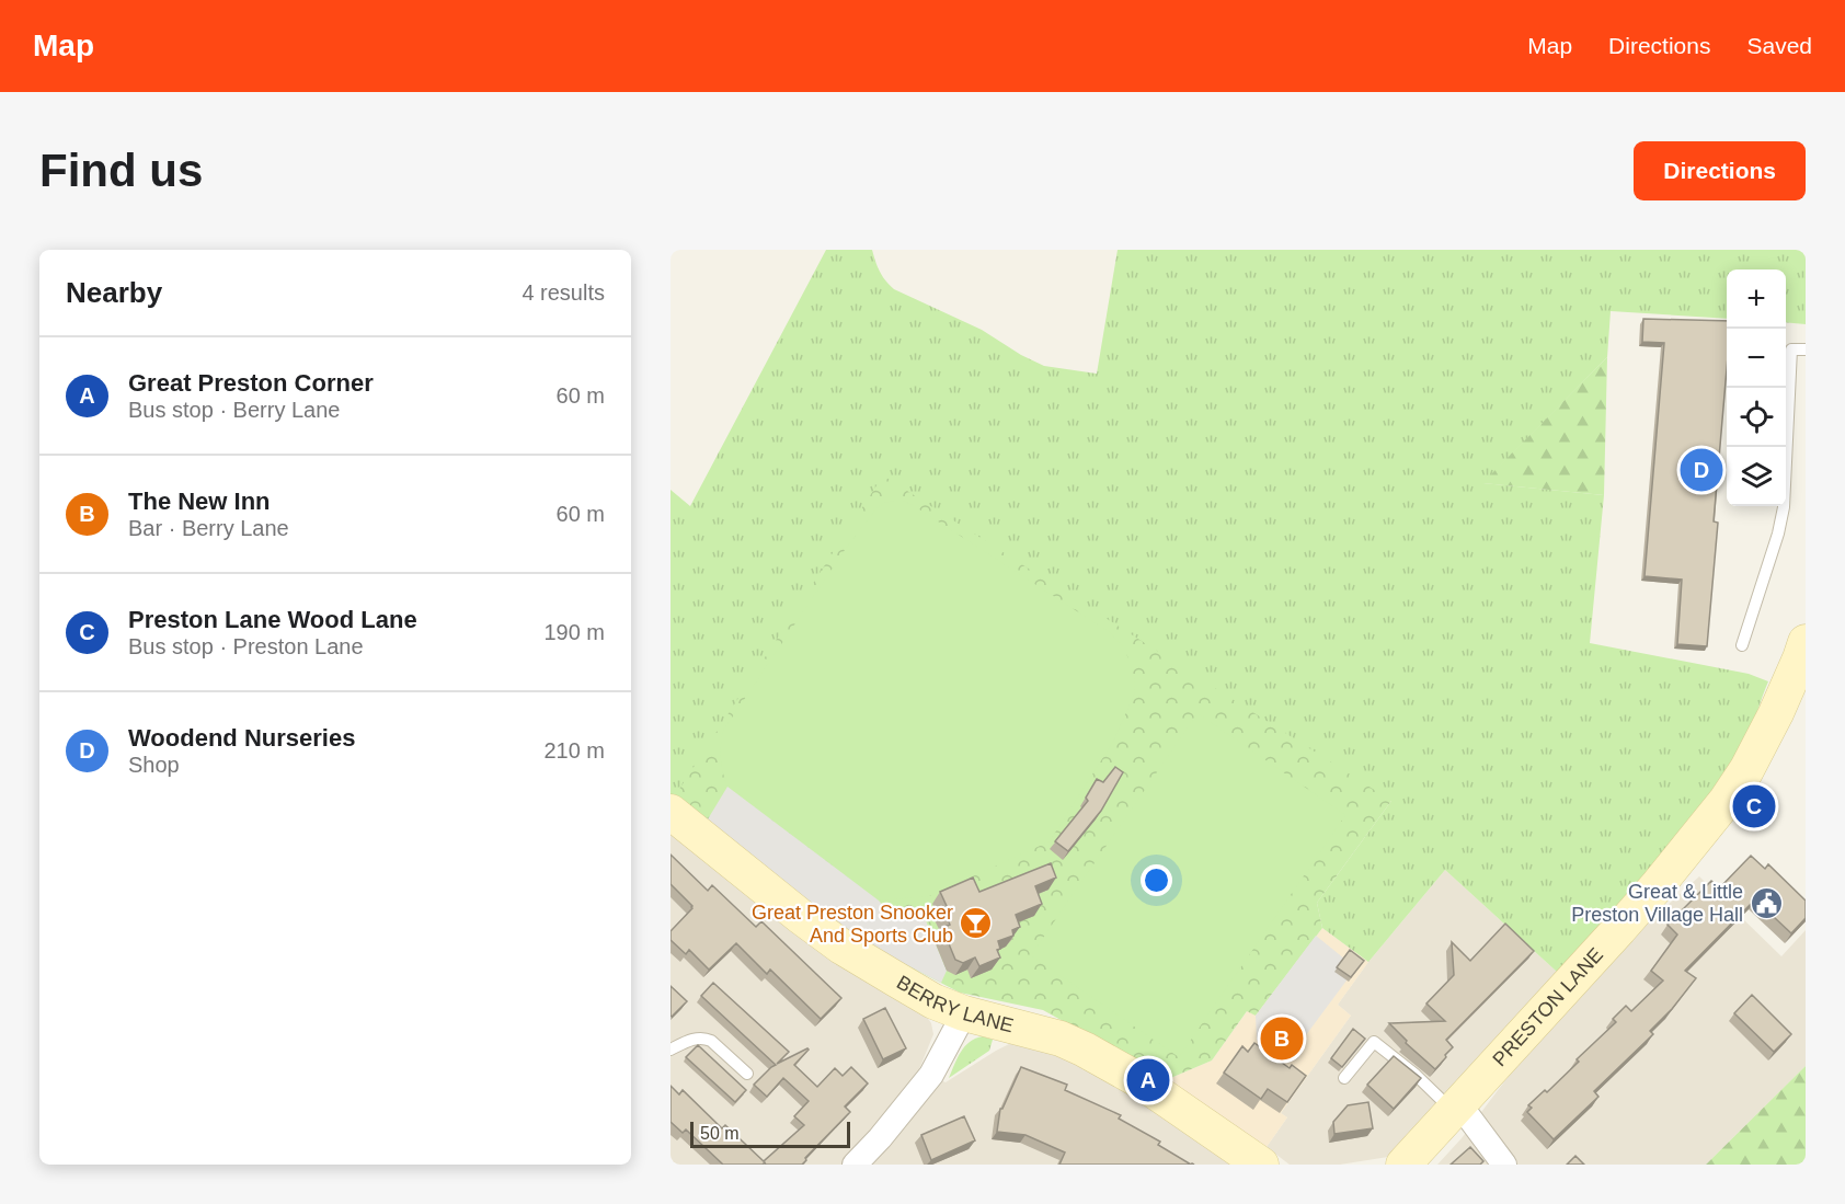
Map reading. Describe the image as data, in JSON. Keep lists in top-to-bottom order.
{
  "streets": {
    "street": ["BERRY LANE", "PRESTON LANE"]
  },
  "places": {
    "public building": ["Great & Little Preston Village Hall"],
    "bar": ["Great Preston Snooker And Sports Club"]
  },
  "scale_bar": "50 m",
  "page": {
    "header": "Map",
    "nav": ["Map", "Directions", "Saved"],
    "buttons": "Directions",
    "title": "Find us",
    "heading": ["Nearby", "4 results"],
    "map_buttons": ["+", "−"],
    "list": [
      {
        "mark": "A",
        "name": "Great Preston Corner",
        "note": "Bus stop · Berry Lane",
        "value": "60 m"
      },
      {
        "mark": "B",
        "name": "The New Inn",
        "note": "Bar · Berry Lane",
        "value": "60 m"
      },
      {
        "mark": "C",
        "name": "Preston Lane Wood Lane",
        "note": "Bus stop · Preston Lane",
        "value": "190 m"
      },
      {
        "mark": "D",
        "name": "Woodend Nurseries",
        "note": "Shop",
        "value": "210 m"
      }
    ],
    "pins": [
      "D",
      "C",
      "B",
      "A"
    ],
    "scale": "50 m"
  }
}
